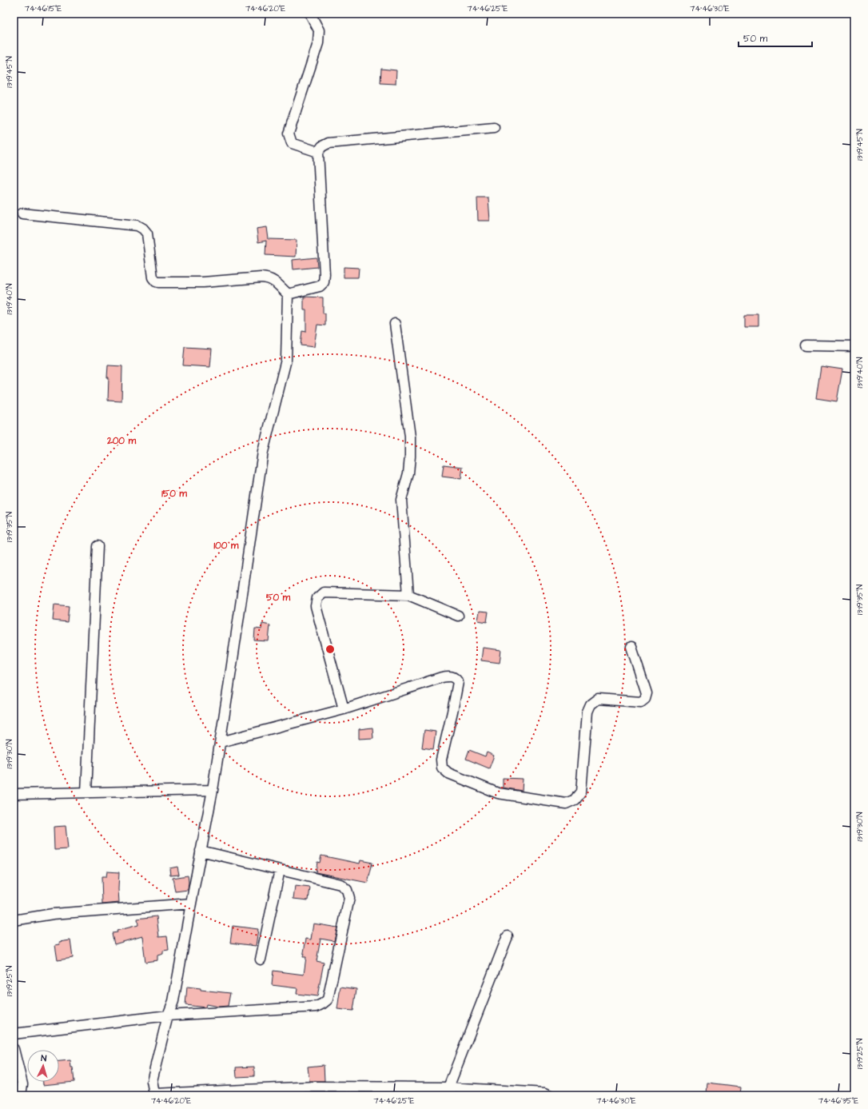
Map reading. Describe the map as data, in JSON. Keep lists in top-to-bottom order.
{
  "scale_bar": "50 m",
  "north": "top",
  "coordinates": [
    "74°46'15\"E",
    "74°46'20\"E",
    "74°46'25\"E",
    "74°46'30\"E",
    "13°19'45\"N",
    "13°19'40\"N",
    "13°19'35\"N",
    "13°19'30\"N",
    "13°19'25\"N",
    "74°46'35\"E"
  ],
  "rings": [
    "200 m",
    "150 m",
    "100 m",
    "50 m"
  ]
}
